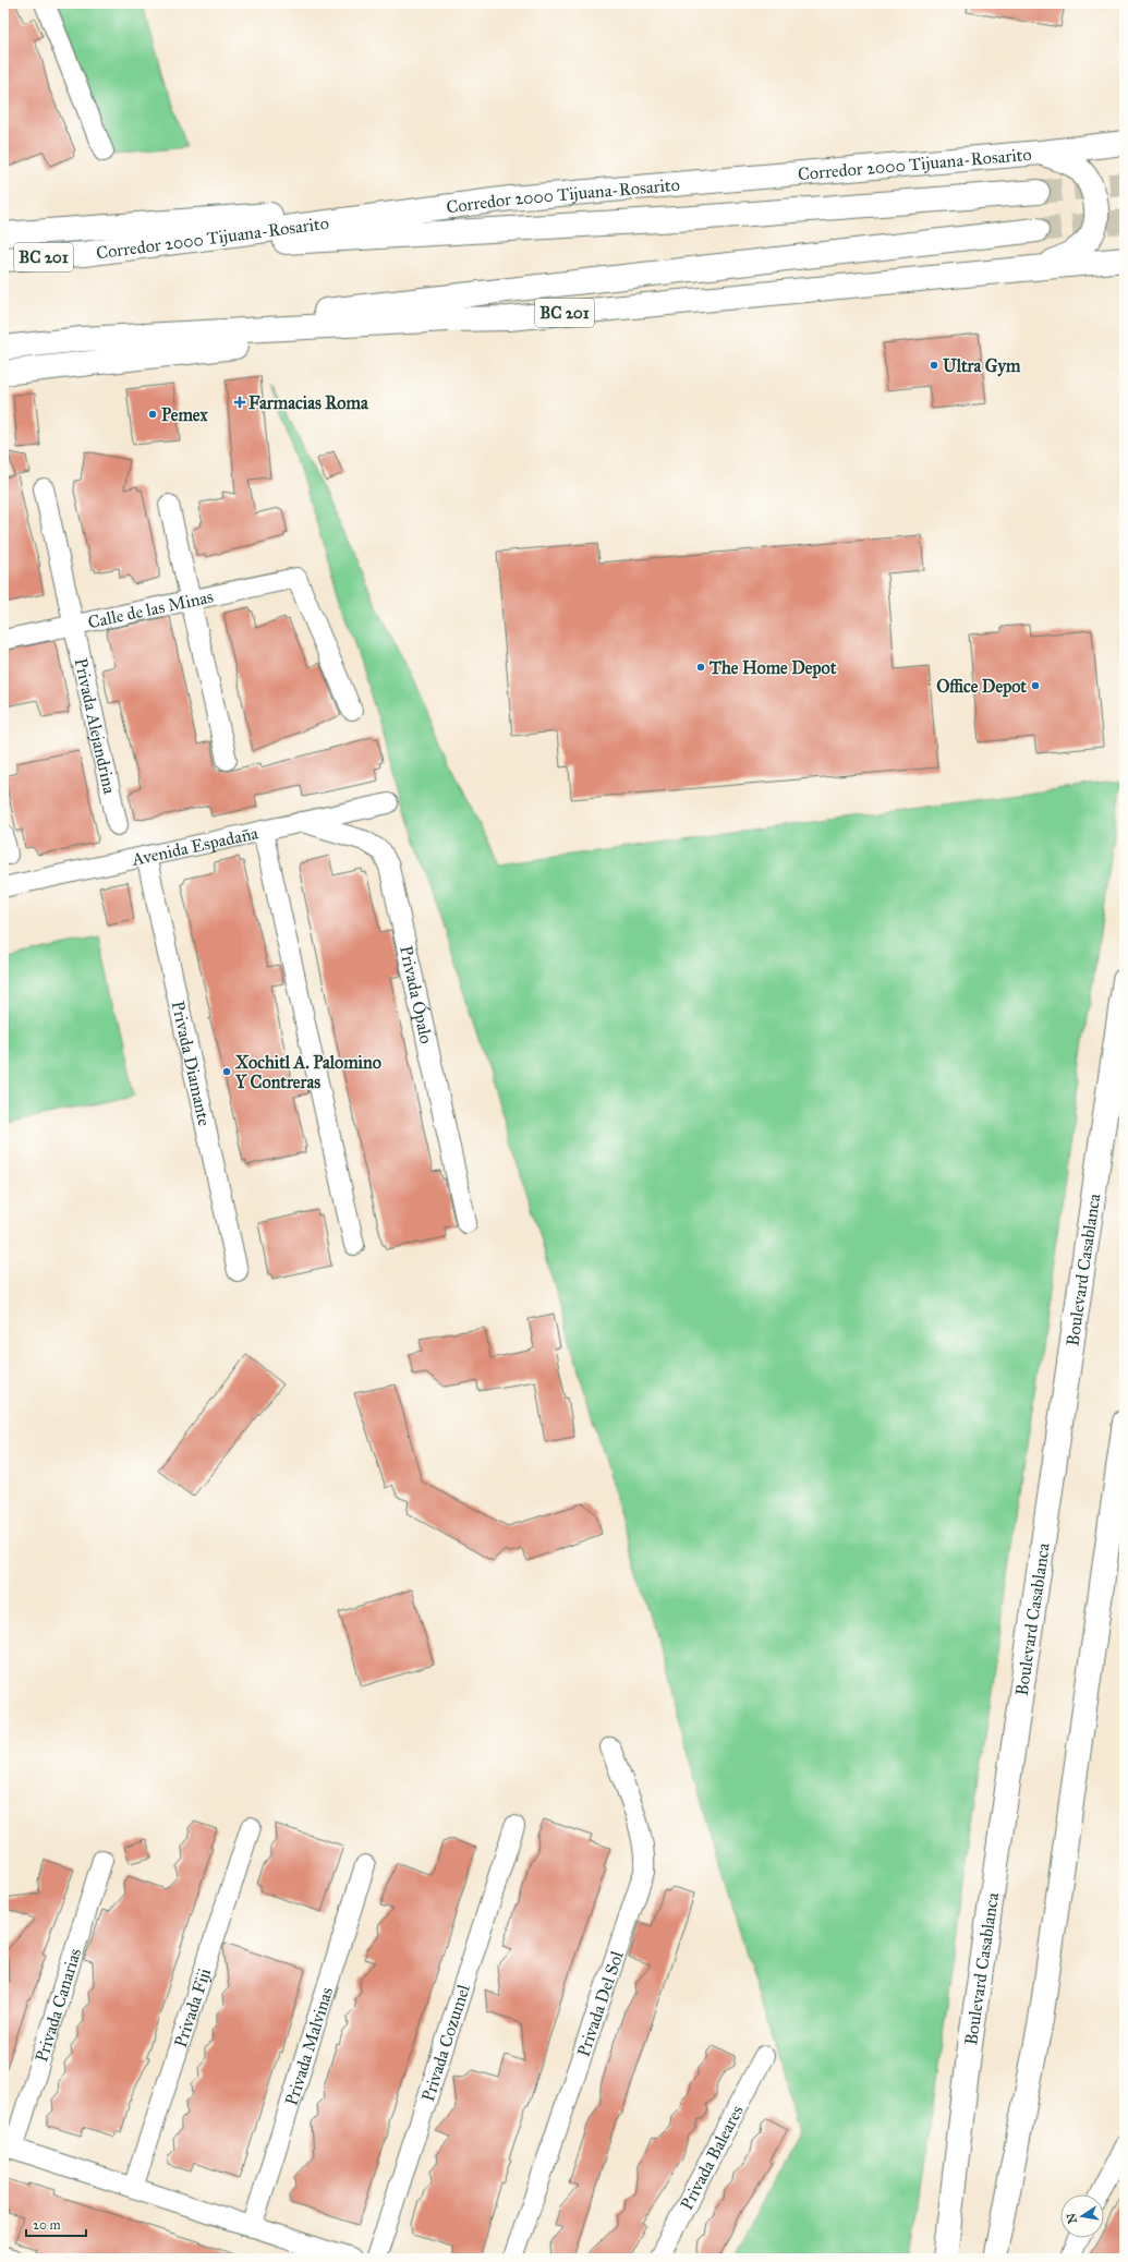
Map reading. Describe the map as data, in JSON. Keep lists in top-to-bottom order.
{
  "streets": {
    "main road": ["Corredor 2000 Tijuana-Rosarito", "BC 201", "Boulevard Casablanca"],
    "street": [
      "Calle de las Minas",
      "Privada Alejandrina",
      "Avenida Espadaña",
      "Privada Ópalo",
      "Privada Diamante",
      "Privada Del Sol",
      "Privada Canarias",
      "Privada Fiji",
      "Privada Cozumel",
      "Privada Malvinas",
      "Privada Baleares"
    ]
  },
  "crossings": [
    ["Calle de las Minas", "Privada Alejandrina"],
    ["Avenida Espadaña", "Privada Ópalo"],
    ["Avenida Espadaña", "Privada Diamante"]
  ],
  "places": {
    "other": [
      "Ultra Gym",
      "Pemex",
      "The Home Depot",
      "Office Depot",
      "Xochitl A. Palomino Y Contreras"
    ],
    "health": ["Farmacias Roma"]
  },
  "scale_bar": "20 m",
  "north": "left"
}
